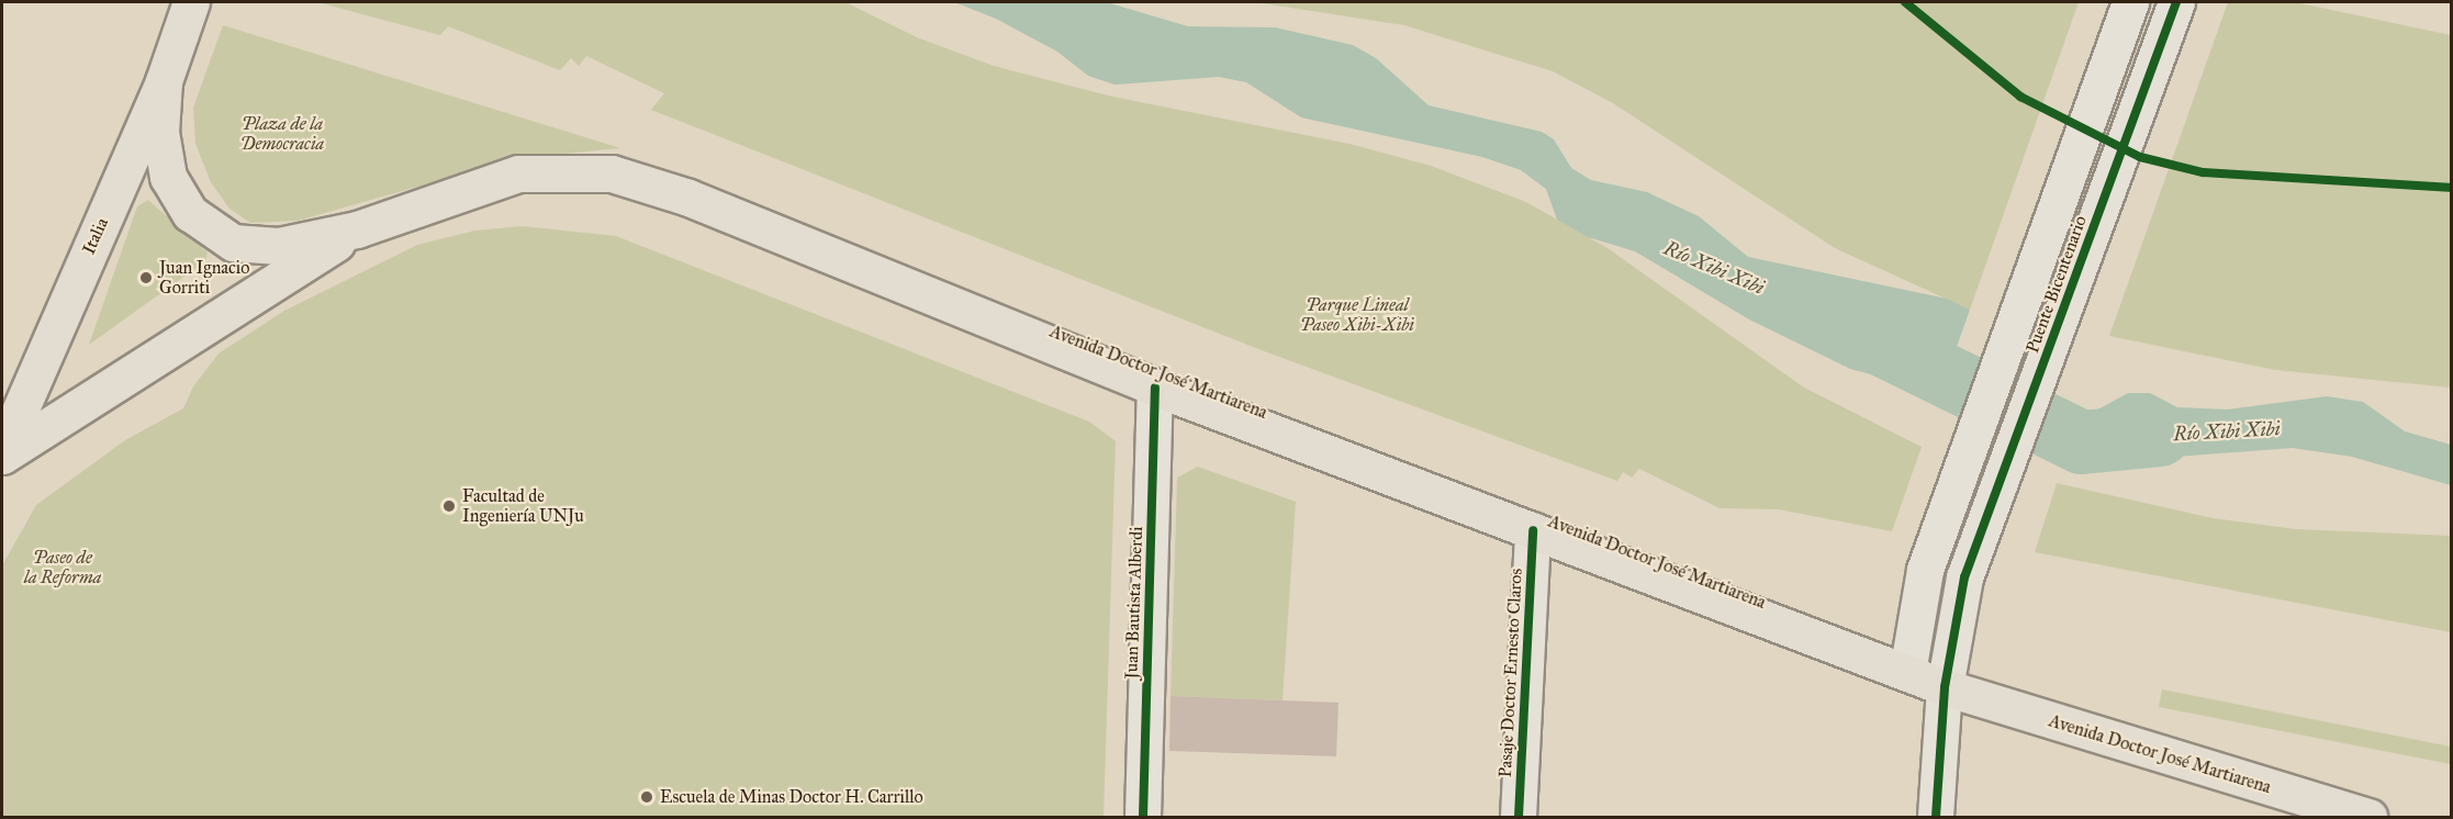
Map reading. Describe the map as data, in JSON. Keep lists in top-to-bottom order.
{
  "streets": {
    "main road": ["Italia", "Avenida Doctor José Martiarena"],
    "street": ["Puente Bicentenario", "Juan Bautista Alberdi", "Pasaje Doctor Ernesto Claros"]
  },
  "crossings": [
    ["Puente Bicentenario", "Avenida Doctor José Martiarena"],
    ["Avenida Doctor José Martiarena", "Juan Bautista Alberdi"],
    ["Avenida Doctor José Martiarena", "Pasaje Doctor Ernesto Claros"]
  ],
  "water": ["Río Xibi Xibi"],
  "parks": ["Plaza de la Democracia", "Parque Lineal Paseo Xibi-Xibi", "Paseo de la Reforma"],
  "places": ["Juan Ignacio Gorriti", "Facultad de Ingeniería UNJu", "Escuela de Minas Doctor H. Carrillo"]
}
